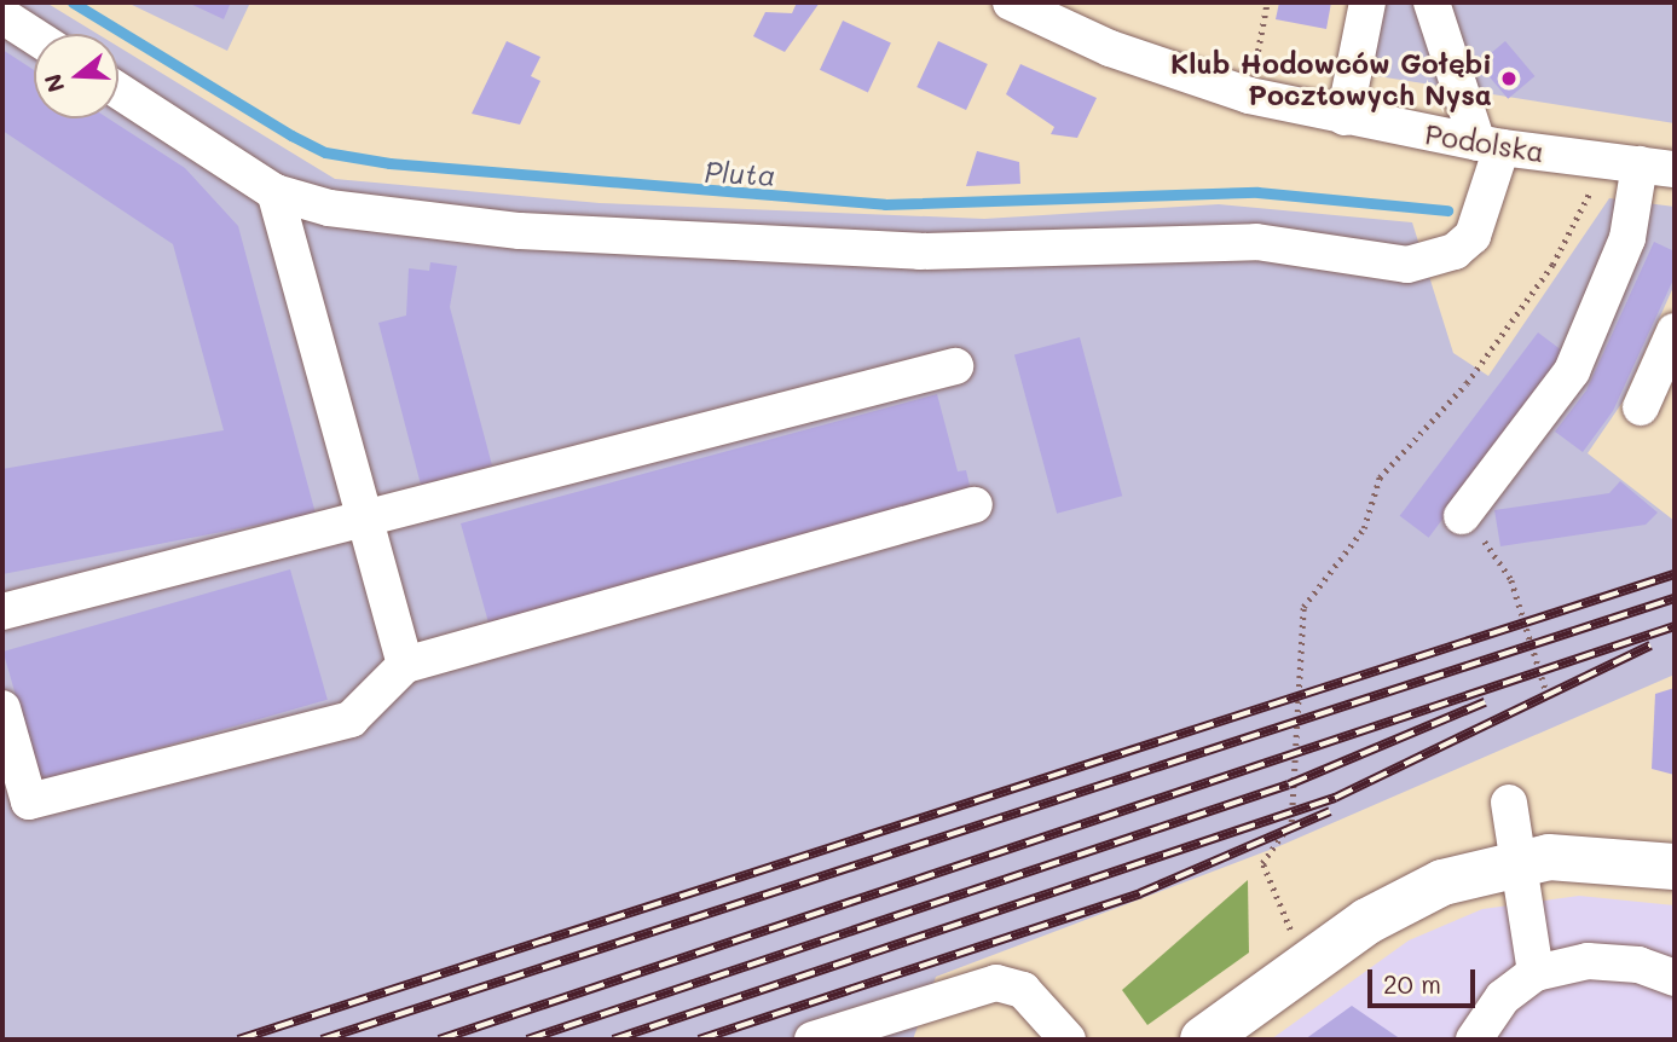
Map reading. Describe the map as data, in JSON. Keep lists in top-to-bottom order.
{
  "streets": {
    "street": ["Podolska"]
  },
  "water": ["Pluta"],
  "places": ["Klub Hodowców Gołębi Pocztowych Nysa"],
  "scale_bar": "20 m",
  "north": "left"
}
